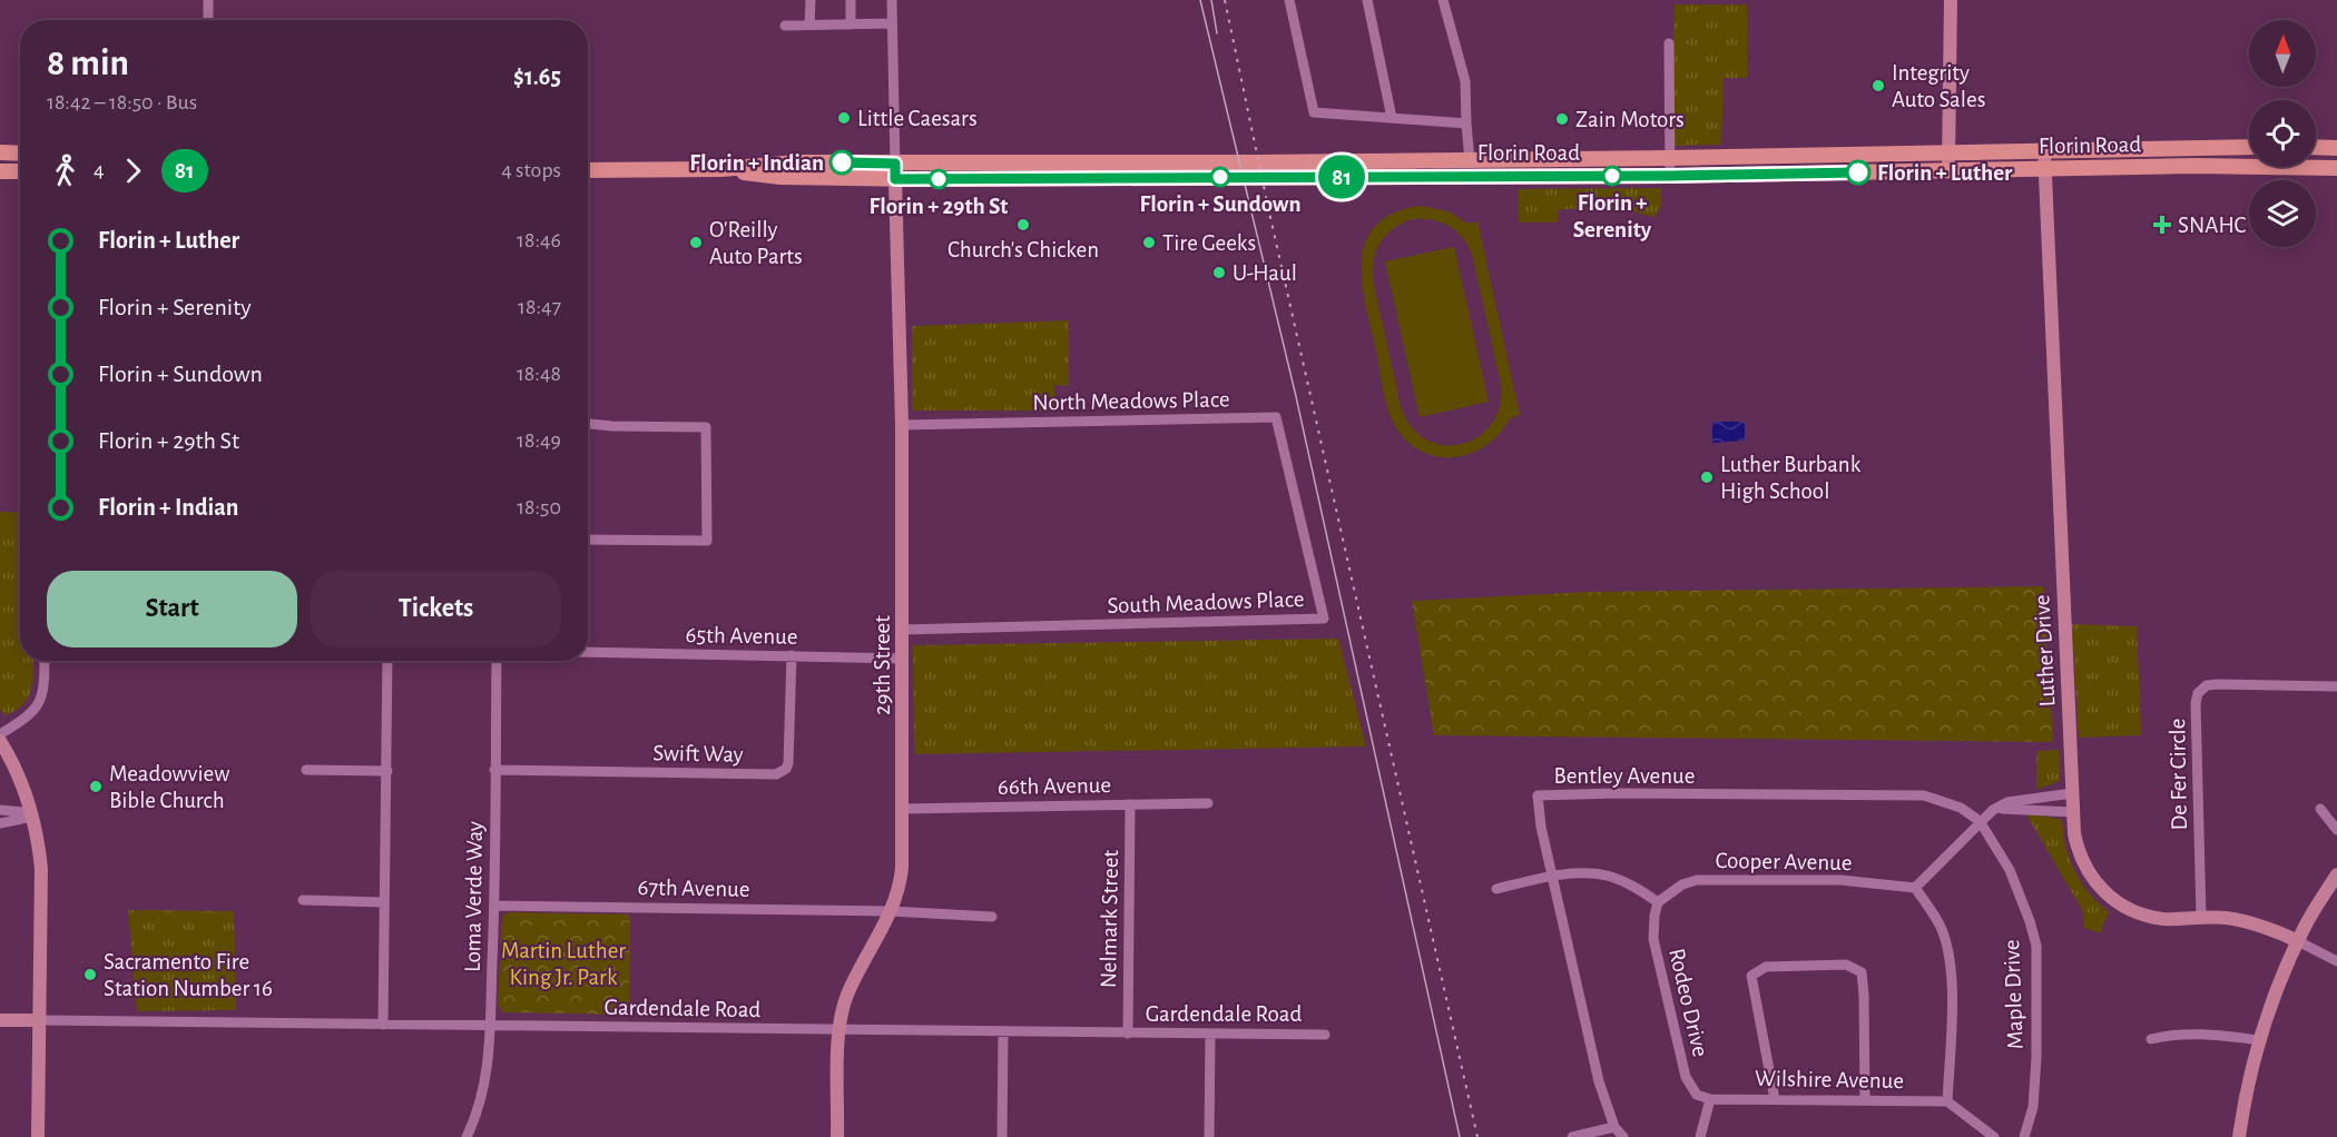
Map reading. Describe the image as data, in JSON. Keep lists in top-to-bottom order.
{
  "streets": {
    "main road": ["Florin Road"],
    "street": [
      "North Meadows Place",
      "South Meadows Place",
      "65th Avenue",
      "Luther Drive",
      "29th Street",
      "Swift Way",
      "De Fer Circle",
      "Bentley Avenue",
      "66th Avenue",
      "Cooper Avenue",
      "67th Avenue",
      "Loma Verde Way",
      "Nelmark Street",
      "Maple Drive",
      "Rodeo Drive",
      "Gardendale Road",
      "Wilshire Avenue"
    ]
  },
  "crossings": [
    ["Florin Road", "Luther Drive"],
    ["Florin Road", "29th Street"],
    ["North Meadows Place", "South Meadows Place"],
    ["North Meadows Place", "29th Street"],
    ["South Meadows Place", "29th Street"],
    ["65th Avenue", "29th Street"],
    ["65th Avenue", "Swift Way"],
    ["Luther Drive", "De Fer Circle"],
    ["29th Street", "66th Avenue"],
    ["29th Street", "67th Avenue"],
    ["29th Street", "Gardendale Road"],
    ["Swift Way", "Loma Verde Way"],
    ["Bentley Avenue", "Maple Drive"],
    ["66th Avenue", "Nelmark Street"],
    ["Cooper Avenue", "Rodeo Drive"],
    ["67th Avenue", "Loma Verde Way"],
    ["Loma Verde Way", "Gardendale Road"],
    ["Nelmark Street", "Gardendale Road"],
    ["Rodeo Drive", "Wilshire Avenue"]
  ],
  "parks": ["Martin Luther King Jr. Park"],
  "places": {
    "other": [
      "Integrity Auto Sales",
      "Little Caesars",
      "Zain Motors",
      "Florin + Indian",
      "Florin + Luther",
      "Florin + Serenity",
      "Florin + Sundown",
      "Florin + 29th St",
      "Church's Chicken",
      "O'Reilly Auto Parts",
      "Tire Geeks",
      "U-Haul",
      "Luther Burbank High School",
      "Meadowview Bible Church",
      "Sacramento Fire Station Number 16"
    ],
    "health": ["SNAHC"]
  },
  "lines": ["bus line 81"],
  "north": "top",
  "page": {
    "on_map": "81",
    "heading": ["8 min", "18:42 – 18:50 · Bus", "$1.65"],
    "legs": ["4", "81", "4 stops"],
    "list": [
      {
        "name": "Florin + Luther",
        "value": "18:46"
      },
      {
        "name": "Florin + Serenity",
        "value": "18:47"
      },
      {
        "name": "Florin + Sundown",
        "value": "18:48"
      },
      {
        "name": "Florin + 29th St",
        "value": "18:49"
      },
      {
        "name": "Florin + Indian",
        "value": "18:50"
      }
    ],
    "buttons": ["Start", "Tickets"]
  }
}
